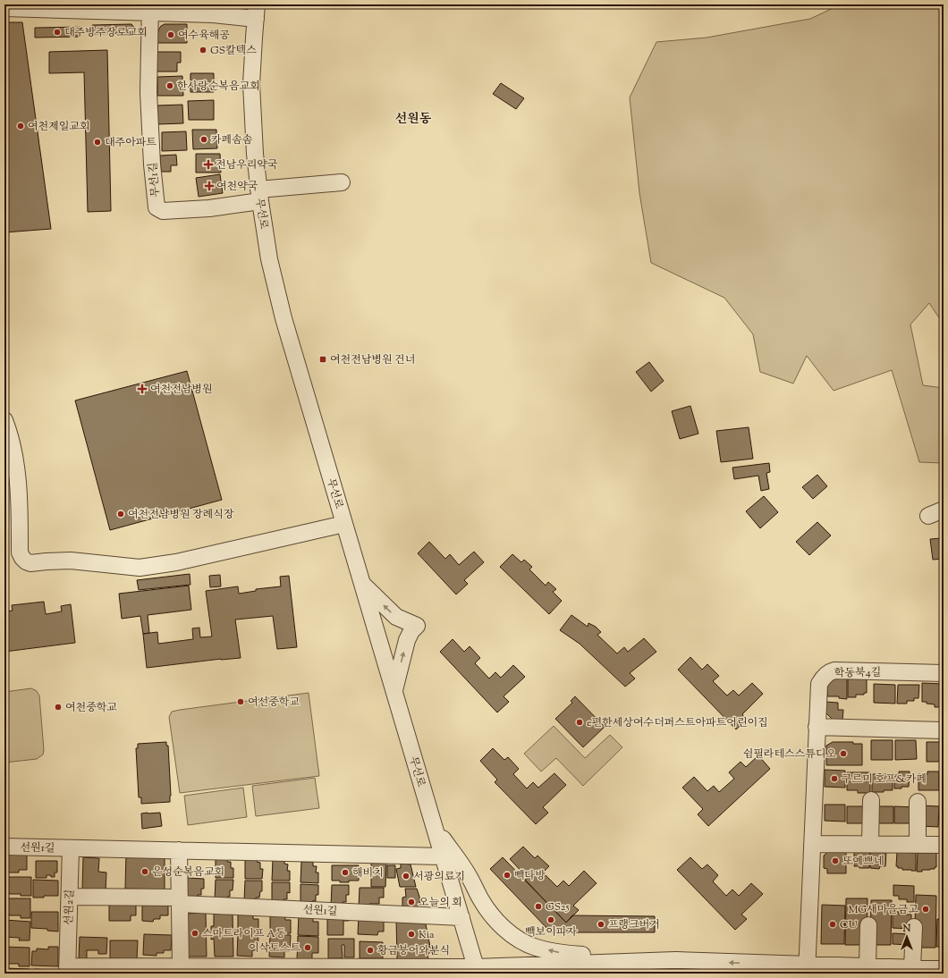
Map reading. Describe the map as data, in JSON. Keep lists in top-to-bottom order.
{
  "streets": {
    "street": [
      "무선1길",
      "무선로",
      "학동북4길",
      "선원1길",
      "선원2길"
    ]
  },
  "crossings": [
    ["무선1길", "무선로"],
    ["무선로", "선원1길"],
    ["무선로", "선원2길"],
    ["선원1길", "선원2길"]
  ],
  "districts": ["선원동"],
  "places": {
    "other": [
      "대주방주장로교회",
      "여수육해공",
      "GS칼텍스",
      "한사랑순복음교회",
      "여천제일교회",
      "카페솜솜",
      "대주아파트",
      "여천전남병원 장례식장",
      "여선중학교",
      "여천중학교",
      "e편한세상여수더퍼스트아파트어린이집",
      "쉼필라테스스튜디오",
      "구르미 호프&카페",
      "또예쁘네",
      "은성순복음교회",
      "해비치",
      "빽다방",
      "서광의료기",
      "오늘의 회",
      "GS25",
      "MG새마을금고",
      "빽보이피자",
      "프랭크버거",
      "CU",
      "스마트라이프 A동",
      "Kia",
      "이삭토스트",
      "황금붕어와분식"
    ],
    "health": ["전남우리약국", "여천약국", "여천전남병원"],
    "transit": ["여천전남병원 건너"]
  },
  "north": "top"
}
